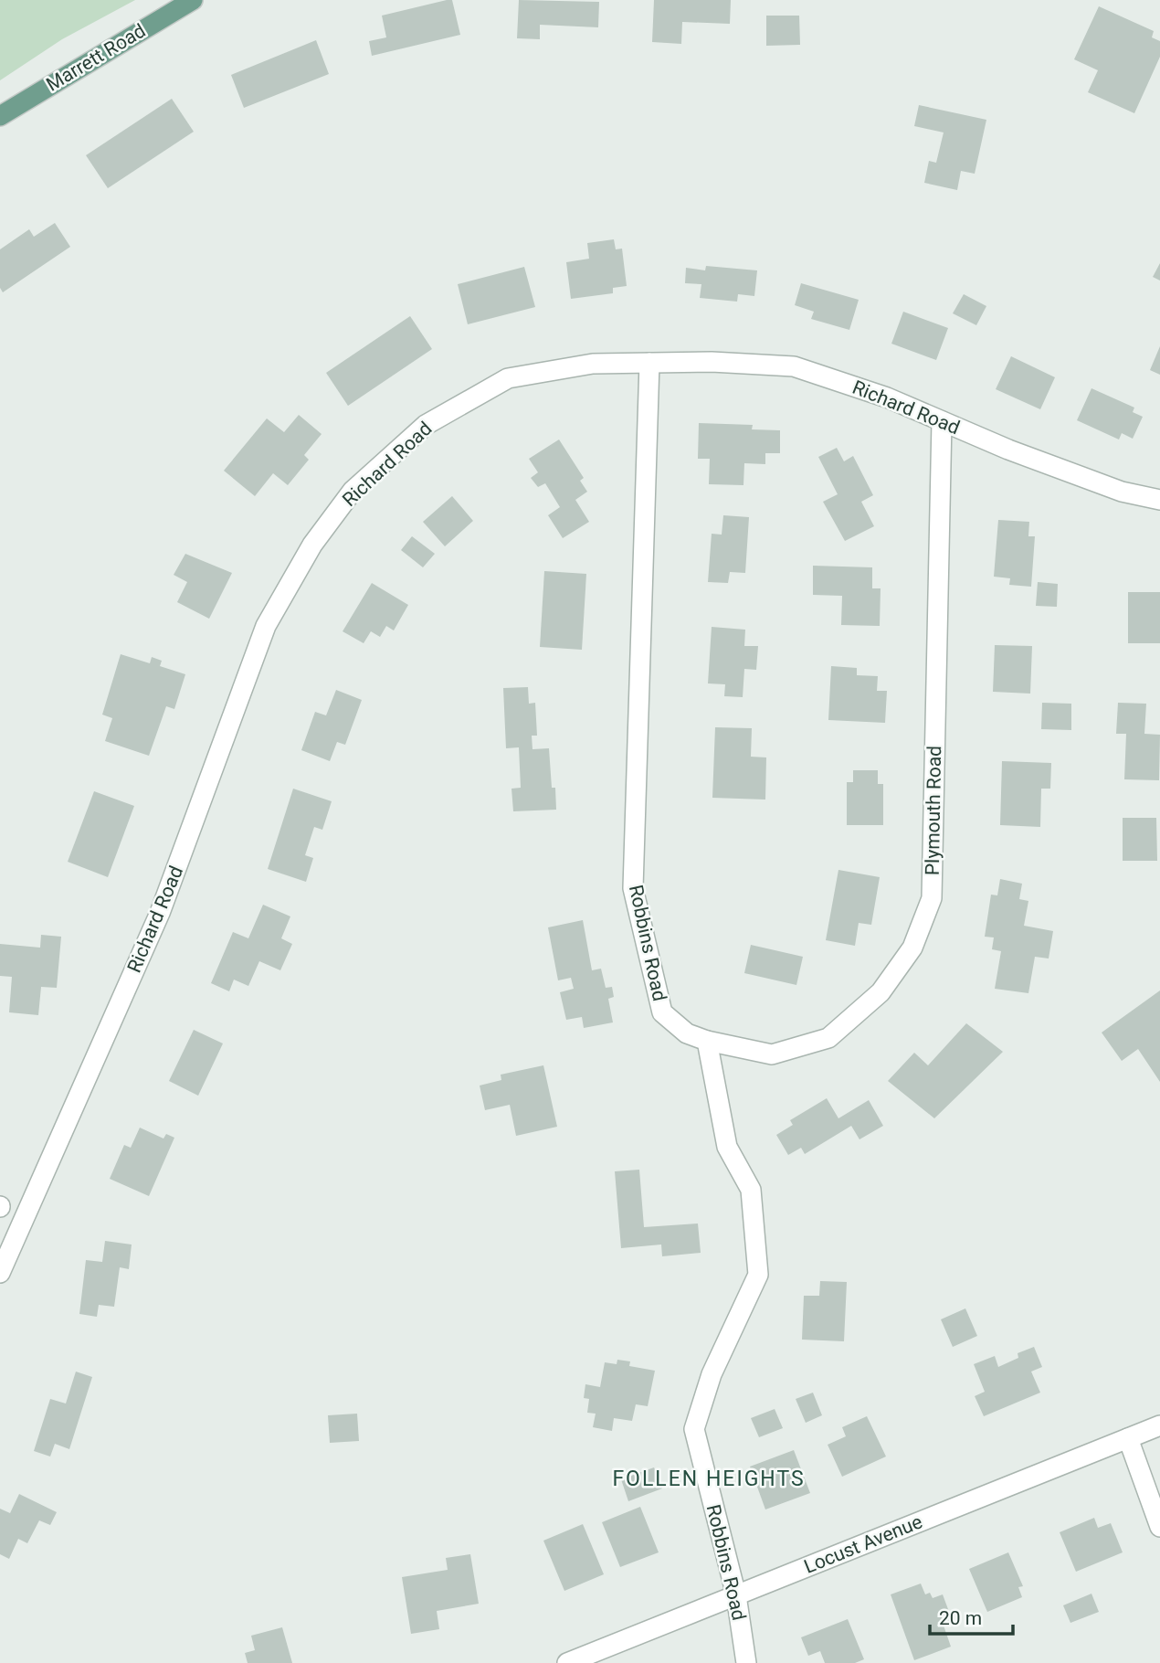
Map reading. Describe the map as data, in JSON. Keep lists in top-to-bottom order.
{
  "streets": {
    "main road": ["Marrett Road"],
    "street": [
      "Richard Road",
      "Plymouth Road",
      "Robbins Road",
      "Locust Avenue"
    ]
  },
  "crossings": [
    ["Richard Road", "Plymouth Road"],
    ["Richard Road", "Robbins Road"],
    ["Plymouth Road", "Robbins Road"],
    ["Robbins Road", "Locust Avenue"]
  ],
  "districts": ["FOLLEN HEIGHTS"],
  "scale_bar": "20 m"
}
